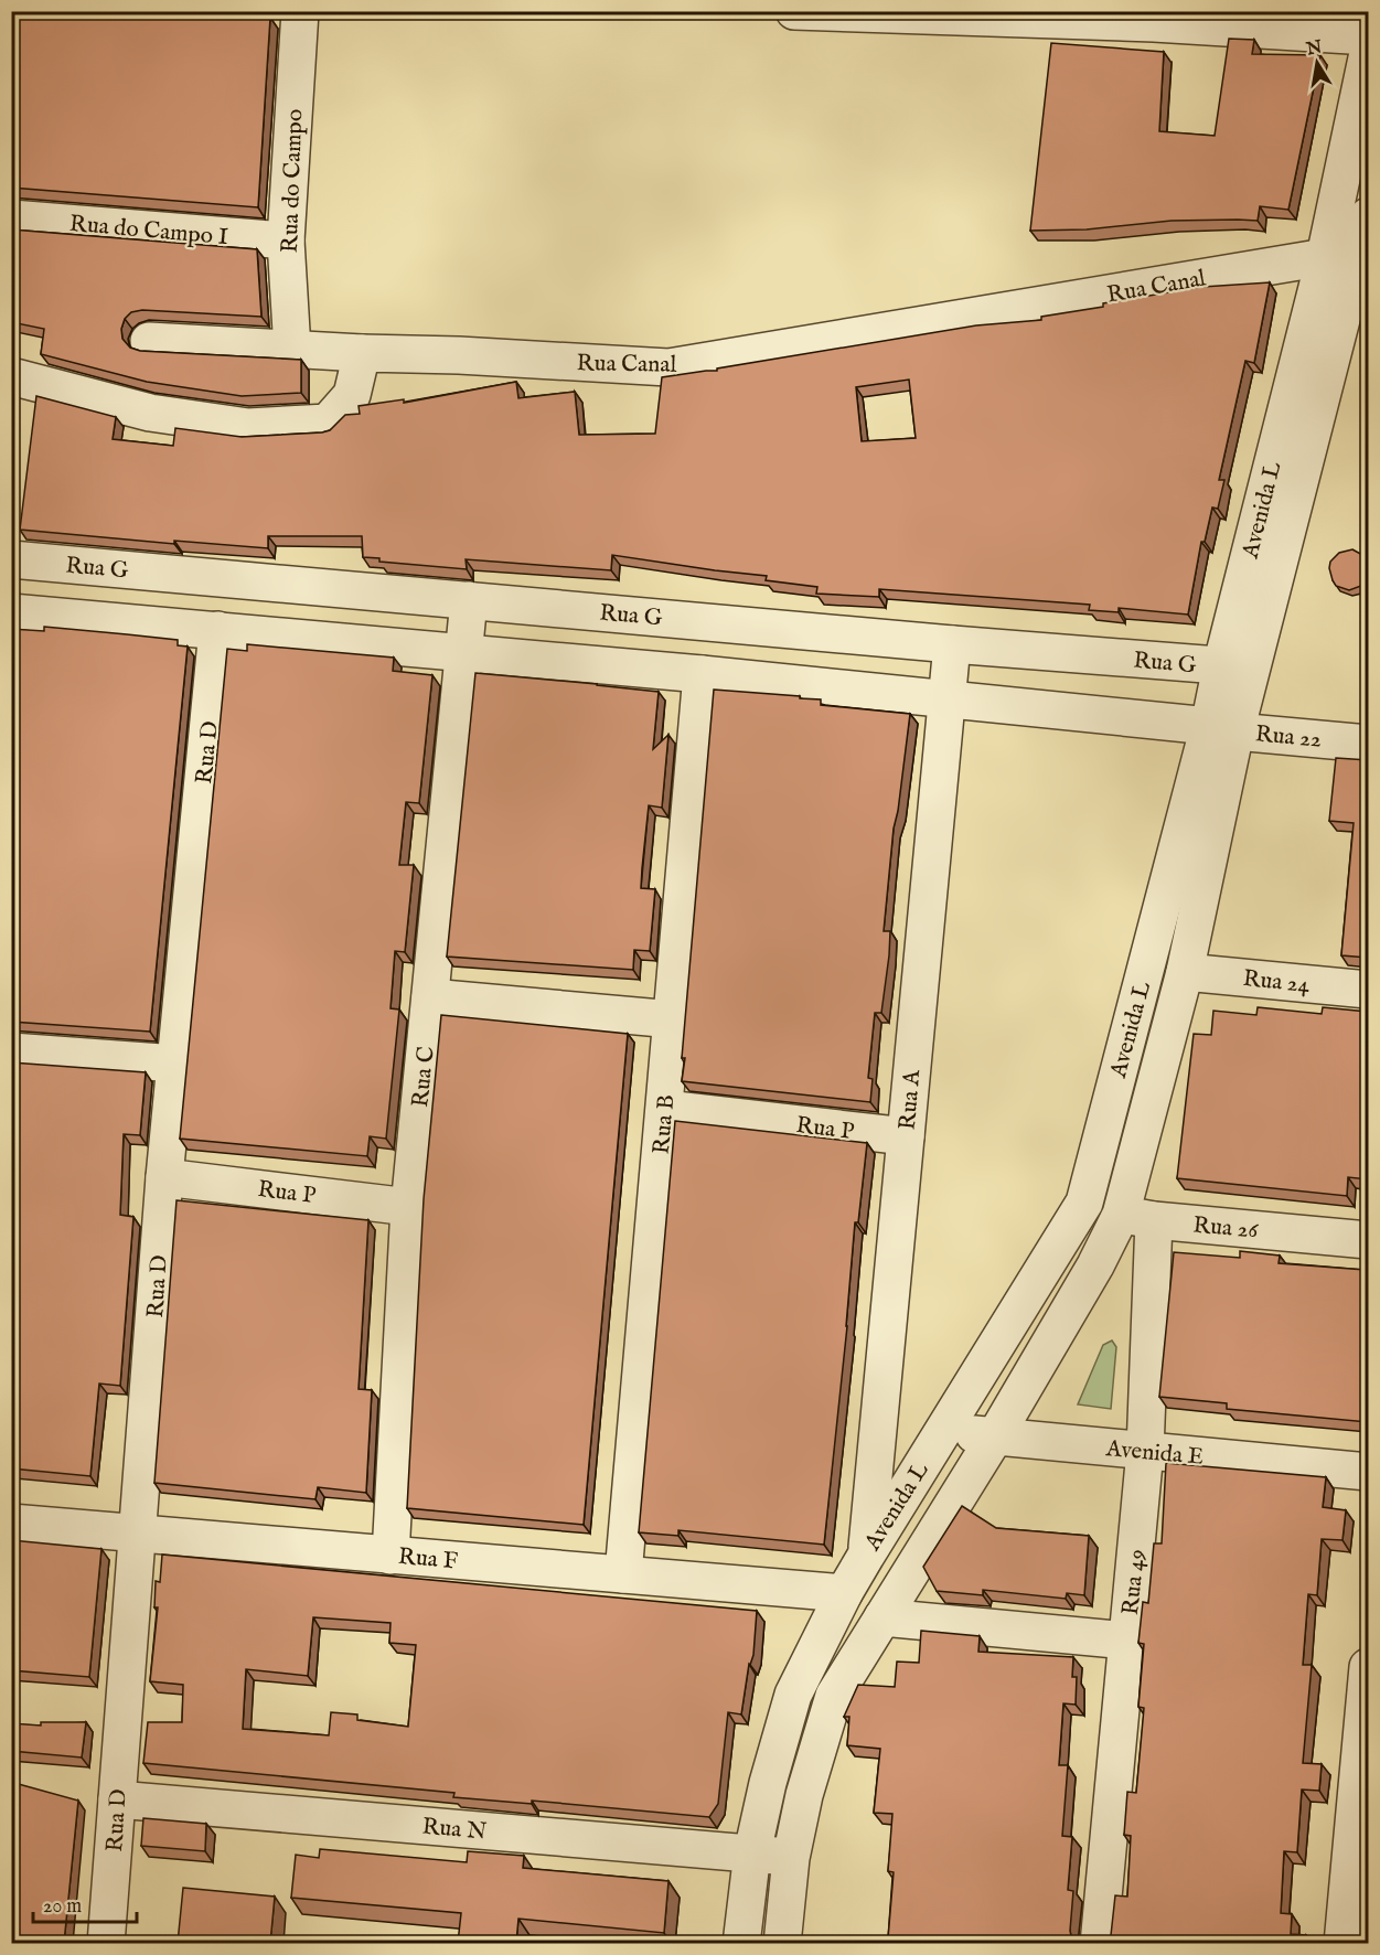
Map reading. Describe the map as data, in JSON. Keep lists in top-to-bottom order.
{
  "streets": {
    "street": [
      "Rua do Campo",
      "Rua do Campo I",
      "Rua Canal",
      "Avenida L",
      "Rua G",
      "Rua 22",
      "Rua D",
      "Rua 24",
      "Rua C",
      "Rua A",
      "Rua B",
      "Rua P",
      "Rua 26",
      "Avenida E",
      "Rua F",
      "Rua 49",
      "Rua N"
    ]
  },
  "crossings": [
    ["Rua do Campo", "Rua do Campo I"],
    ["Rua do Campo", "Rua Canal"],
    ["Rua Canal", "Avenida L"],
    ["Avenida L", "Rua G"],
    ["Avenida L", "Rua 22"],
    ["Avenida L", "Rua 24"],
    ["Avenida L", "Rua A"],
    ["Avenida L", "Rua 26"],
    ["Avenida L", "Avenida E"],
    ["Avenida L", "Rua F"],
    ["Avenida L", "Rua 49"],
    ["Avenida L", "Rua N"],
    ["Rua G", "Rua C"],
    ["Rua G", "Rua A"],
    ["Rua D", "Rua P"],
    ["Rua D", "Rua F"],
    ["Rua D", "Rua N"],
    ["Rua C", "Rua P"],
    ["Rua C", "Rua F"],
    ["Rua A", "Rua P"],
    ["Rua B", "Rua P"],
    ["Rua B", "Rua F"],
    ["Rua 26", "Rua 49"],
    ["Avenida E", "Rua 49"]
  ],
  "scale_bar": "20 m",
  "north": "top"
}
